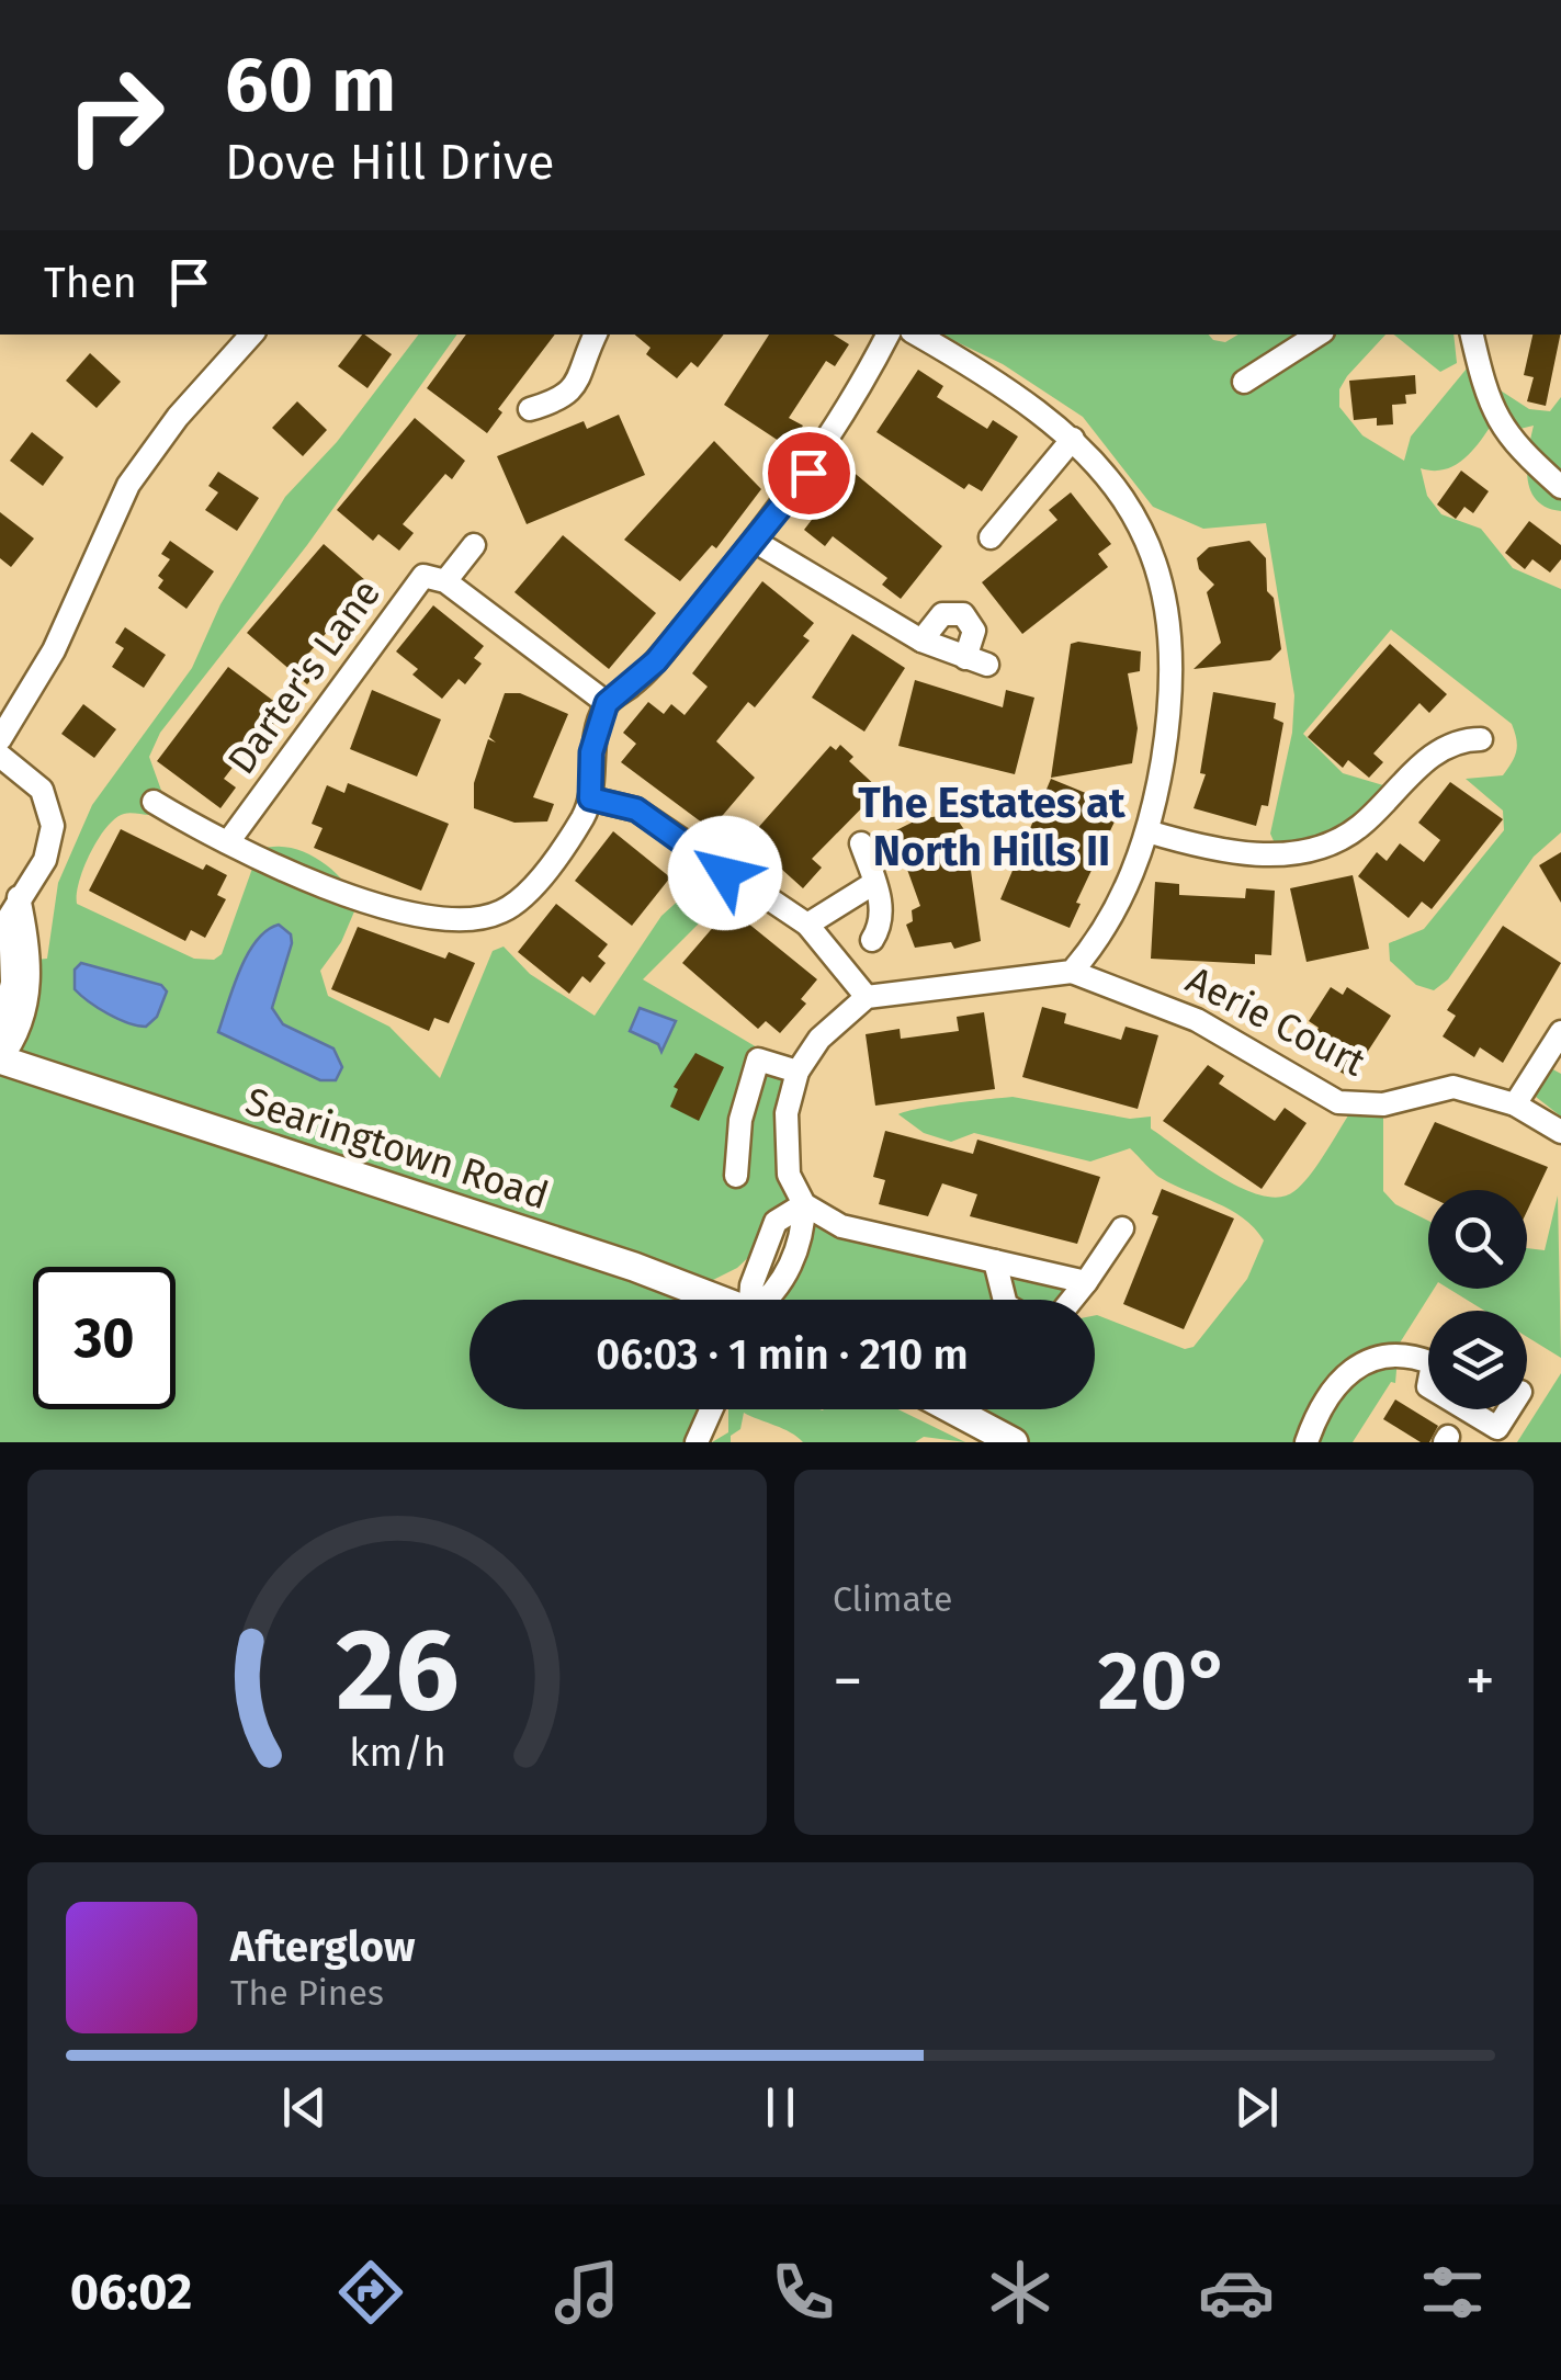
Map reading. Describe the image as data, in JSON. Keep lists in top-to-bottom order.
{
  "streets": {
    "main road": ["Searingtown Road"],
    "street": ["Darter's Lane", "Aerie Court"]
  },
  "districts": ["The Estates at North Hills II"],
  "page": {
    "turn": ["60 m", "Dove Hill Drive"],
    "then": "Then",
    "limit": "30",
    "trip": "06:03 · 1 min · 210 m",
    "tile": "Climate",
    "heat": ["−", "20°", "+"],
    "song": ["Afterglow", "The Pines"],
    "tabs": "06:02",
    "gauge": ["26", "km/h"]
  }
}
